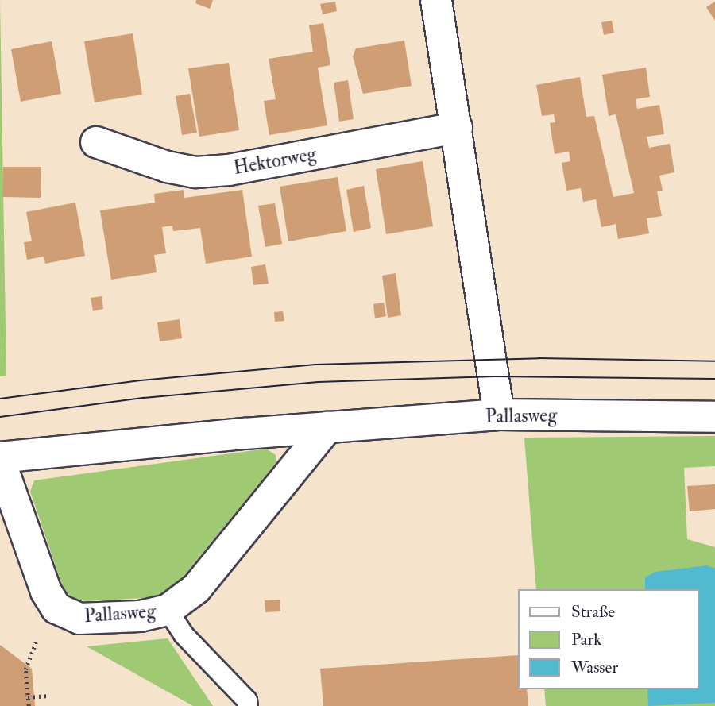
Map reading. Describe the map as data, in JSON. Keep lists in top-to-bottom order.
{
  "streets": {
    "street": ["Hektorweg", "Pallasweg"]
  },
  "legend": ["Straße", "Park", "Wasser"]
}
